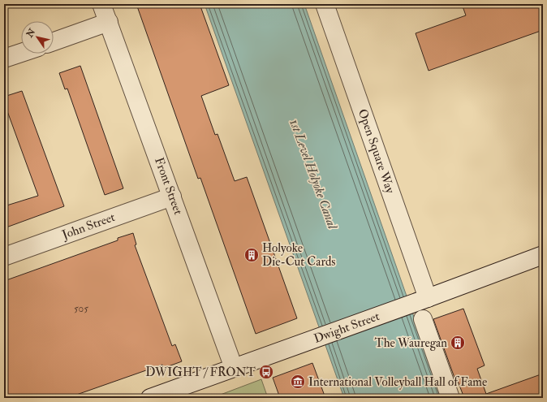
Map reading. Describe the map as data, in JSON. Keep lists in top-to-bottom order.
{
  "streets": {
    "street": [
      "Open Square Way",
      "Front Street",
      "John Street",
      "Dwight Street"
    ]
  },
  "crossings": [
    ["Open Square Way", "Dwight Street"],
    ["Front Street", "John Street"],
    ["Front Street", "Dwight Street"]
  ],
  "water": ["1st Level Holyoke Canal"],
  "places": {
    "building": ["Holyoke Die-Cut Cards", "The Wauregan"],
    "bus stop": ["DWIGHT / FRONT"],
    "museum": ["International Volleyball Hall of Fame"]
  },
  "house_numbers": ["505"],
  "north": "top left"
}
